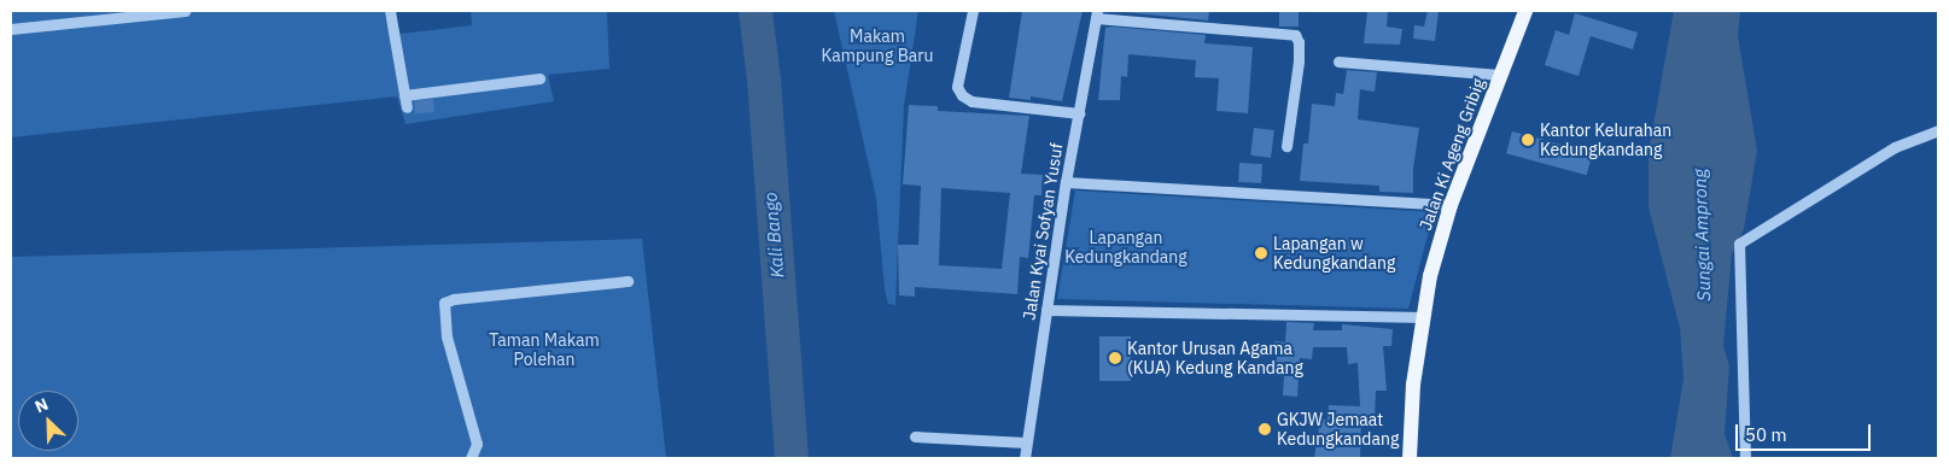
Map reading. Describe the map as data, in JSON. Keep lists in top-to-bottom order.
{
  "streets": {
    "main road": ["Jalan Ki Ageng Gribig"],
    "street": ["Jalan Kyai Sofyan Yusuf"]
  },
  "water": ["Kali Bango", "Sungai Amprong"],
  "parks": ["Makam Kampung Baru", "Lapangan Kedungkandang", "Taman Makam Polehan"],
  "places": [
    "Kantor Kelurahan Kedungkandang",
    "Lapangan w Kedungkandang",
    "Kantor Urusan Agama (KUA) Kedung Kandang",
    "GKJW Jemaat Kedungkandang"
  ],
  "scale_bar": "50 m",
  "north": "top left"
}
